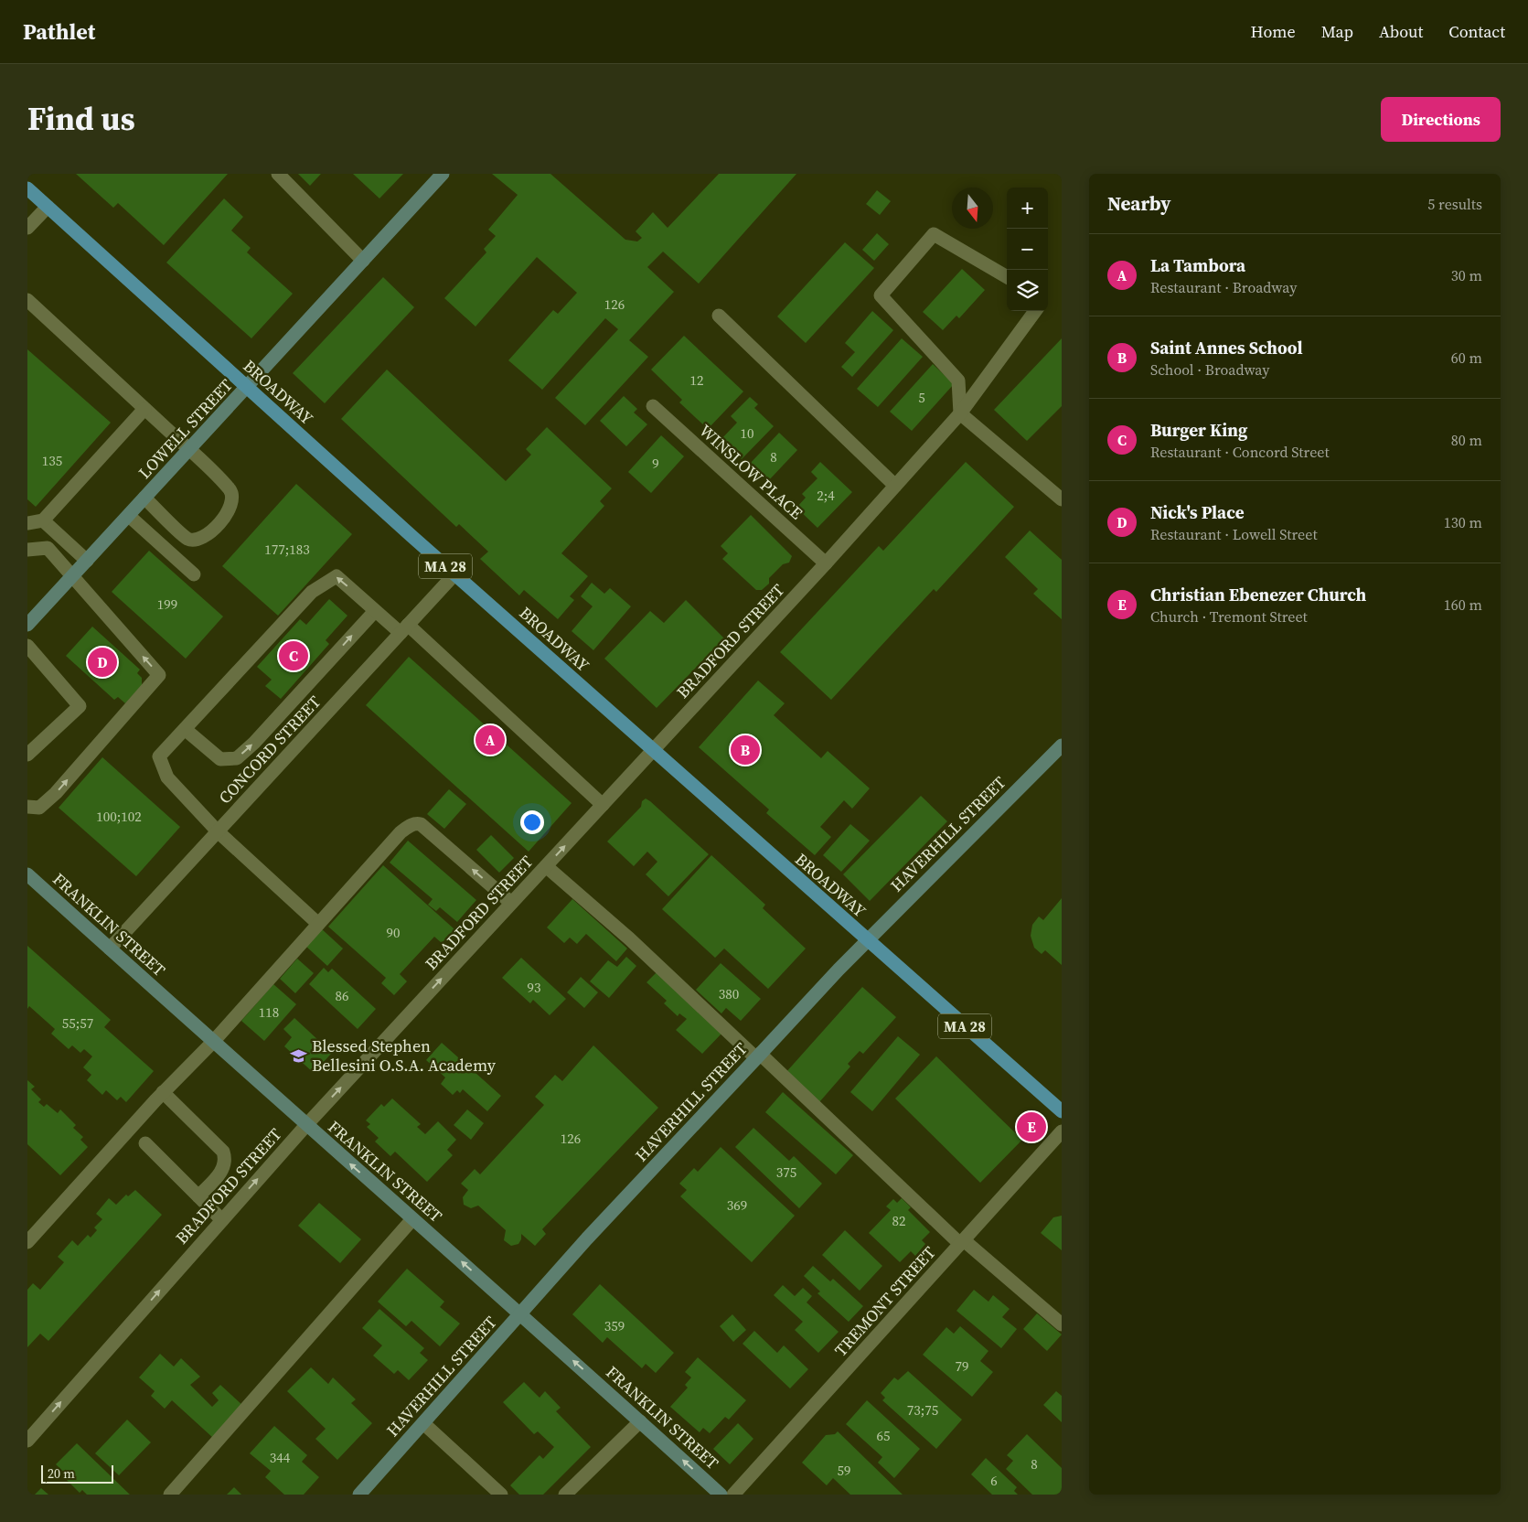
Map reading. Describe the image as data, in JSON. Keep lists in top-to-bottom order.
{
  "streets": {
    "main road": ["BROADWAY", "MA 28"],
    "street": [
      "LOWELL STREET",
      "WINSLOW PLACE",
      "BRADFORD STREET",
      "CONCORD STREET",
      "HAVERHILL STREET",
      "FRANKLIN STREET",
      "TREMONT STREET"
    ]
  },
  "crossings": [
    ["BROADWAY", "LOWELL STREET"],
    ["BROADWAY", "BRADFORD STREET"],
    ["BROADWAY", "CONCORD STREET"],
    ["BROADWAY", "HAVERHILL STREET"],
    ["WINSLOW PLACE", "BRADFORD STREET"],
    ["BRADFORD STREET", "FRANKLIN STREET"],
    ["CONCORD STREET", "FRANKLIN STREET"],
    ["HAVERHILL STREET", "FRANKLIN STREET"]
  ],
  "one_way": ["BRADFORD STREET", "FRANKLIN STREET"],
  "places": {
    "school or university": ["Blessed Stephen Bellesini O.S.A. Academy"]
  },
  "house_numbers": [
    "126",
    "12",
    "5",
    "10",
    "8",
    "135",
    "9",
    "2;4",
    "177;183",
    "199",
    "100;102",
    "90",
    "93",
    "380",
    "86",
    "118",
    "55;57",
    "126",
    "375",
    "369",
    "82",
    "359",
    "79",
    "73;75",
    "65",
    "344",
    "8",
    "59",
    "6"
  ],
  "scale_bar": "20 m",
  "north": "bottom",
  "page": {
    "header": "Pathlet",
    "nav": [
      "Home",
      "Map",
      "About",
      "Contact"
    ],
    "title": "Find us",
    "buttons": "Directions",
    "heading": ["Nearby", "5 results"],
    "map_buttons": ["+", "−"],
    "list": [
      {
        "mark": "A",
        "name": "La Tambora",
        "note": "Restaurant · Broadway",
        "value": "30 m"
      },
      {
        "mark": "B",
        "name": "Saint Annes School",
        "note": "School · Broadway",
        "value": "60 m"
      },
      {
        "mark": "C",
        "name": "Burger King",
        "note": "Restaurant · Concord Street",
        "value": "80 m"
      },
      {
        "mark": "D",
        "name": "Nick's Place",
        "note": "Restaurant · Lowell Street",
        "value": "130 m"
      },
      {
        "mark": "E",
        "name": "Christian Ebenezer Church",
        "note": "Church · Tremont Street",
        "value": "160 m"
      }
    ],
    "pins": [
      "C",
      "D",
      "A",
      "B",
      "E"
    ],
    "scale": "20 m"
  }
}
